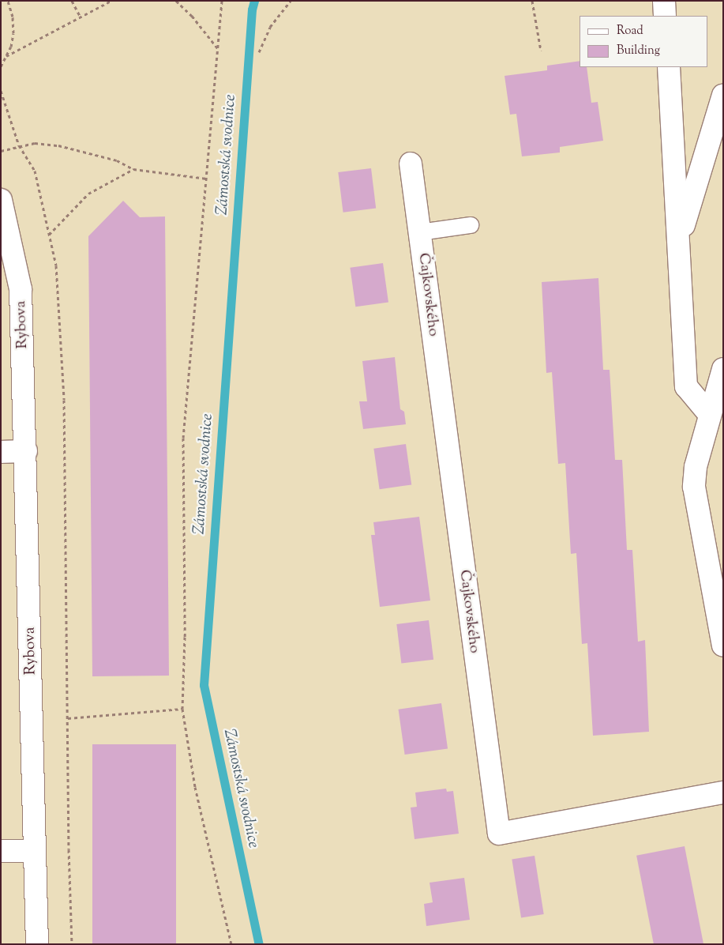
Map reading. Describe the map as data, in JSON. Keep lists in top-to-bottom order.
{
  "streets": {
    "street": ["Čajkovského", "Rybova"]
  },
  "water": ["Zámostská svodnice"],
  "legend": ["Road", "Building"]
}
